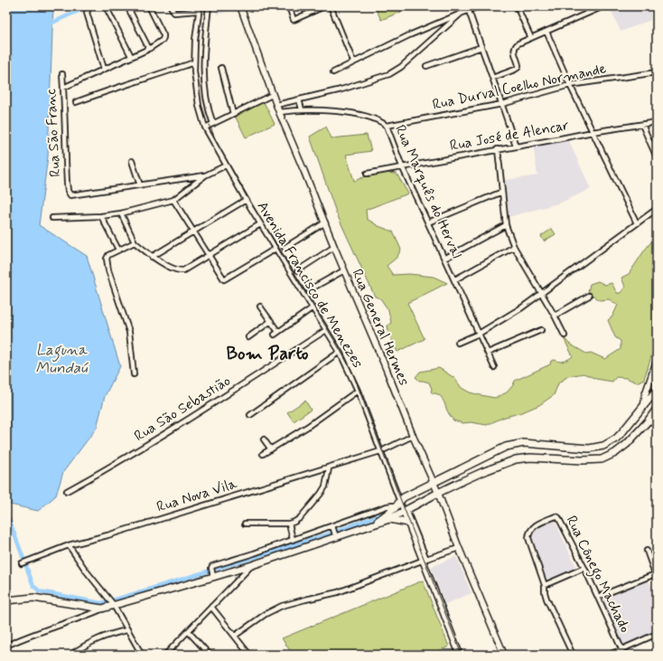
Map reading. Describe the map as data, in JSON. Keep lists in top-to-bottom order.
{
  "streets": {
    "street": [
      "Rua Durval Coelho Normande",
      "Rua São Franc",
      "Rua José de Alencar",
      "Rua Marquês do Herval",
      "Avenida Francisco de Menezes",
      "Rua General Hermes",
      "Rua São Sebastião",
      "Rua Nova Vila",
      "Rua Cônego Machado"
    ]
  },
  "crossings": [
    ["Rua Durval Coelho Normande", "Rua Marquês do Herval"],
    ["Rua José de Alencar", "Rua Marquês do Herval"],
    ["Rua Marquês do Herval", "Rua General Hermes"],
    ["Avenida Francisco de Menezes", "Rua São Sebastião"],
    ["Avenida Francisco de Menezes", "Rua Nova Vila"]
  ],
  "districts": ["Bom Parto"],
  "water": ["Laguna Mundaú"]
}
